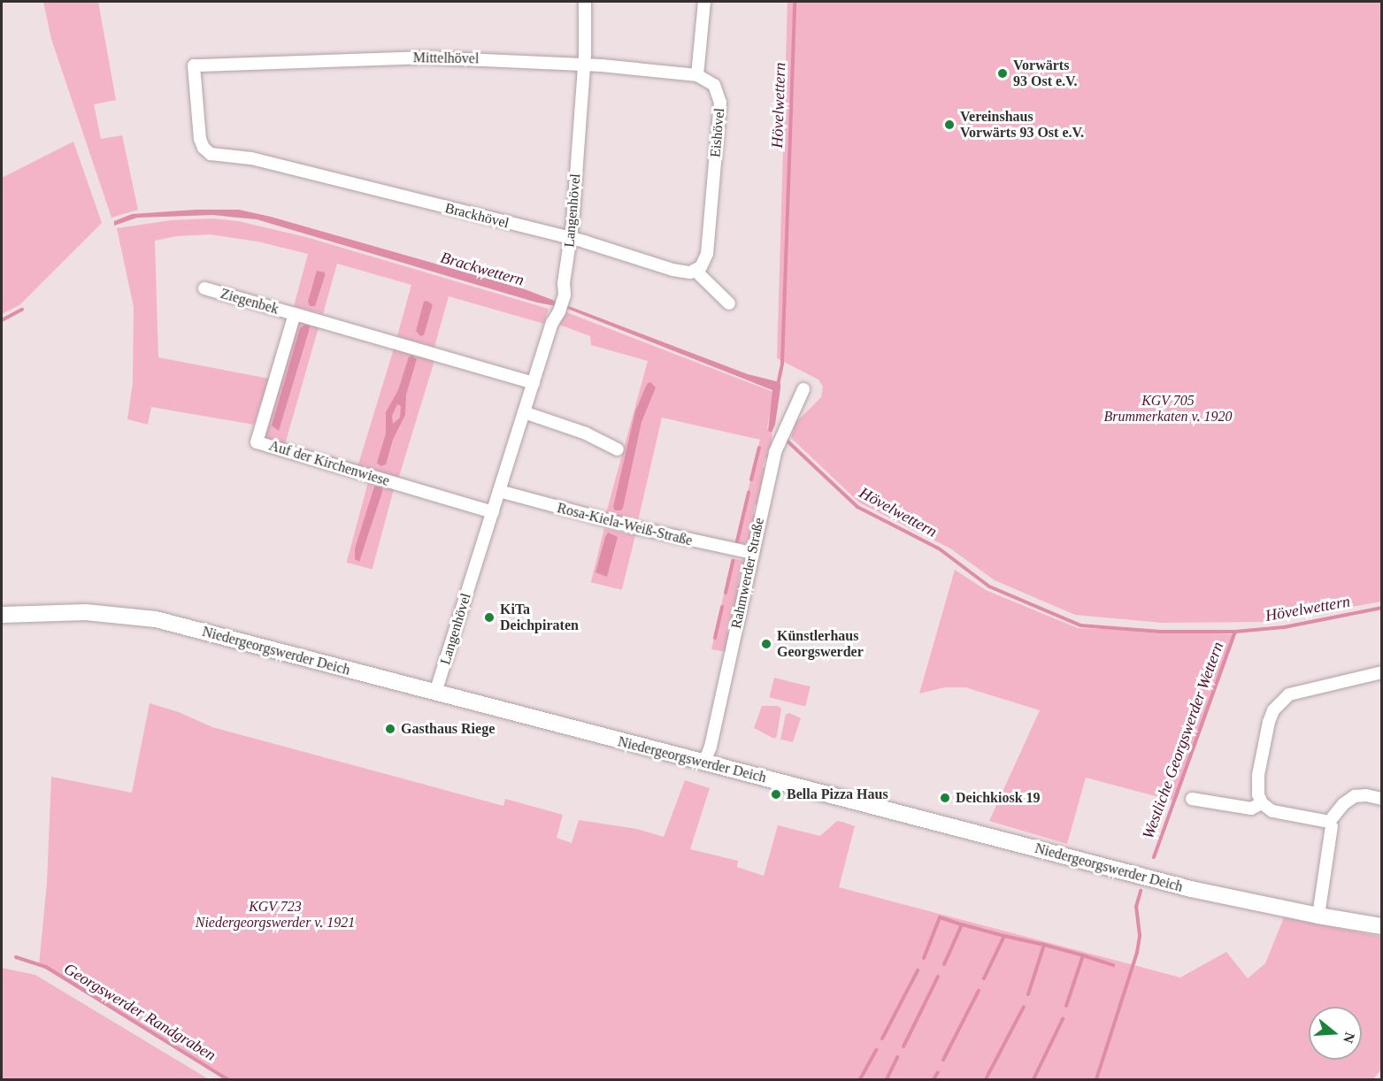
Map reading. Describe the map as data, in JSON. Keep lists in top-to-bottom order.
{
  "streets": {
    "street": [
      "Mittelhövel",
      "Eishövel",
      "Langenhövel",
      "Brackhövel",
      "Ziegenbek",
      "Auf der Kirchenwiese",
      "Rosa-Kiela-Weiß-Straße",
      "Rahmwerder Straße",
      "Niedergeorgswerder Deich"
    ]
  },
  "crossings": [
    ["Mittelhövel", "Eishövel"],
    ["Mittelhövel", "Langenhövel"],
    ["Mittelhövel", "Brackhövel"],
    ["Eishövel", "Brackhövel"],
    ["Langenhövel", "Brackhövel"],
    ["Langenhövel", "Auf der Kirchenwiese"],
    ["Langenhövel", "Rosa-Kiela-Weiß-Straße"],
    ["Langenhövel", "Niedergeorgswerder Deich"],
    ["Ziegenbek", "Auf der Kirchenwiese"],
    ["Rosa-Kiela-Weiß-Straße", "Rahmwerder Straße"],
    ["Rahmwerder Straße", "Niedergeorgswerder Deich"]
  ],
  "water": [
    "Hövelwettern",
    "Brackwettern",
    "Westliche Georgswerder Wettern",
    "Georgswerder Randgraben"
  ],
  "parks": ["KGV 705 Brummerkaten v. 1920", "KGV 723 Niedergeorgswerder v. 1921"],
  "places": [
    "Vorwärts 93 Ost e.V.",
    "Vereinshaus Vorwärts 93 Ost e.V.",
    "KiTa Deichpiraten",
    "Künstlerhaus Georgswerder",
    "Gasthaus Riege",
    "Bella Pizza Haus",
    "Deichkiosk 19"
  ],
  "north": "right"
}
